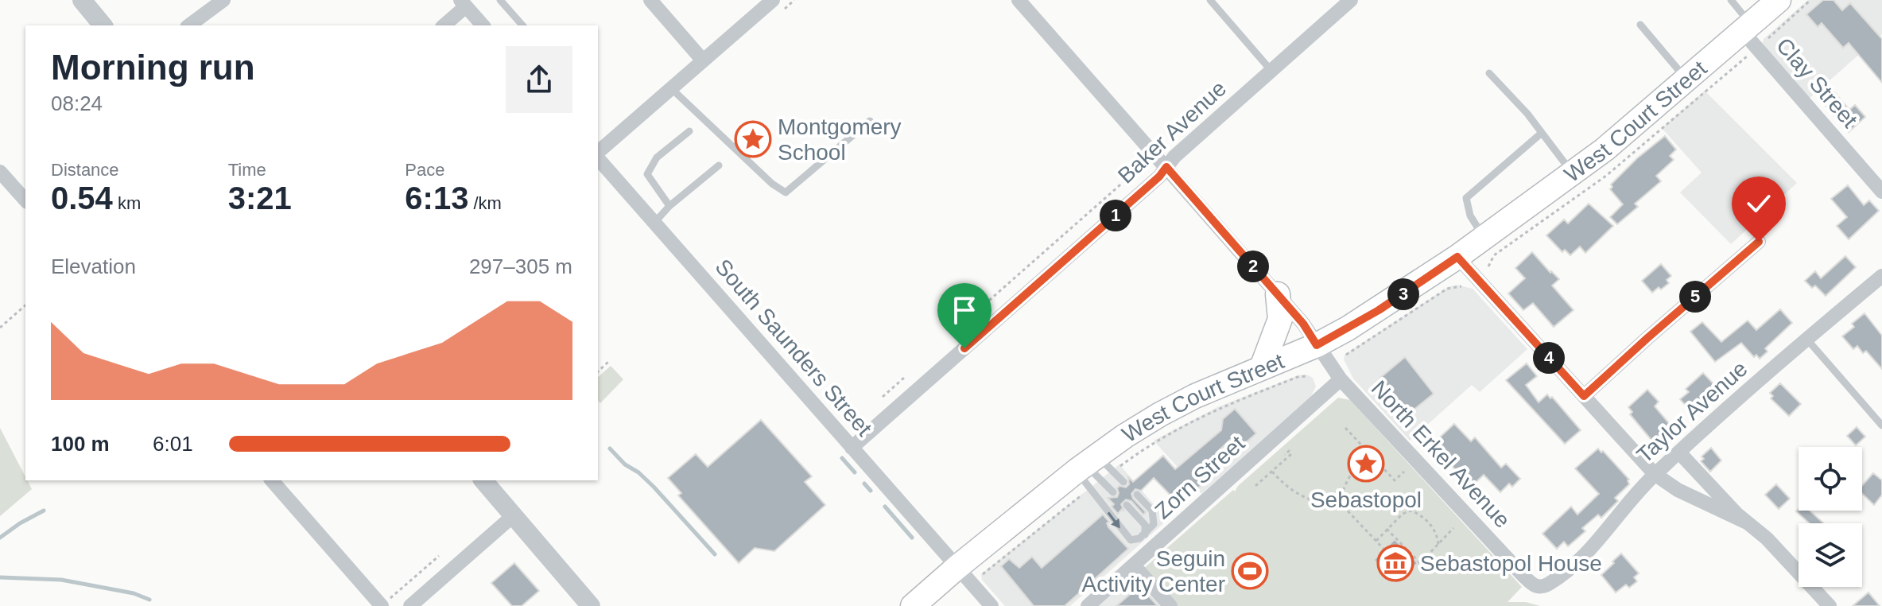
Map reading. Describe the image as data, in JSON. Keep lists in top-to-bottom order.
{
  "streets": {
    "main road": ["West Court Street"],
    "street": [
      "Clay Street",
      "Baker Avenue",
      "South Saunders Street",
      "Taylor Avenue",
      "North Erkel Avenue",
      "Zorn Street"
    ]
  },
  "crossings": [
    ["Clay Street", "West Court Street"],
    ["West Court Street", "South Saunders Street"],
    ["West Court Street", "North Erkel Avenue"],
    ["Baker Avenue", "South Saunders Street"],
    ["Baker Avenue", "North Erkel Avenue"],
    ["Taylor Avenue", "North Erkel Avenue"],
    ["North Erkel Avenue", "Zorn Street"]
  ],
  "places": {
    "place": ["Montgomery School", "Sebastopol"],
    "museum": ["Sebastopol House"],
    "sports": ["Seguin Activity Center"]
  },
  "page": {
    "heading": ["Morning run", "08:24"],
    "stats": [
      ["Distance", "0.54 km"],
      ["Time", "3:21"],
      ["Pace", "6:13 /km"]
    ],
    "pins": [
      "1",
      "2",
      "3",
      "5",
      "4"
    ],
    "chart": ["Elevation", "297–305 m"],
    "list": [
      {
        "name": "100 m",
        "note": "6:01"
      }
    ]
  }
}
